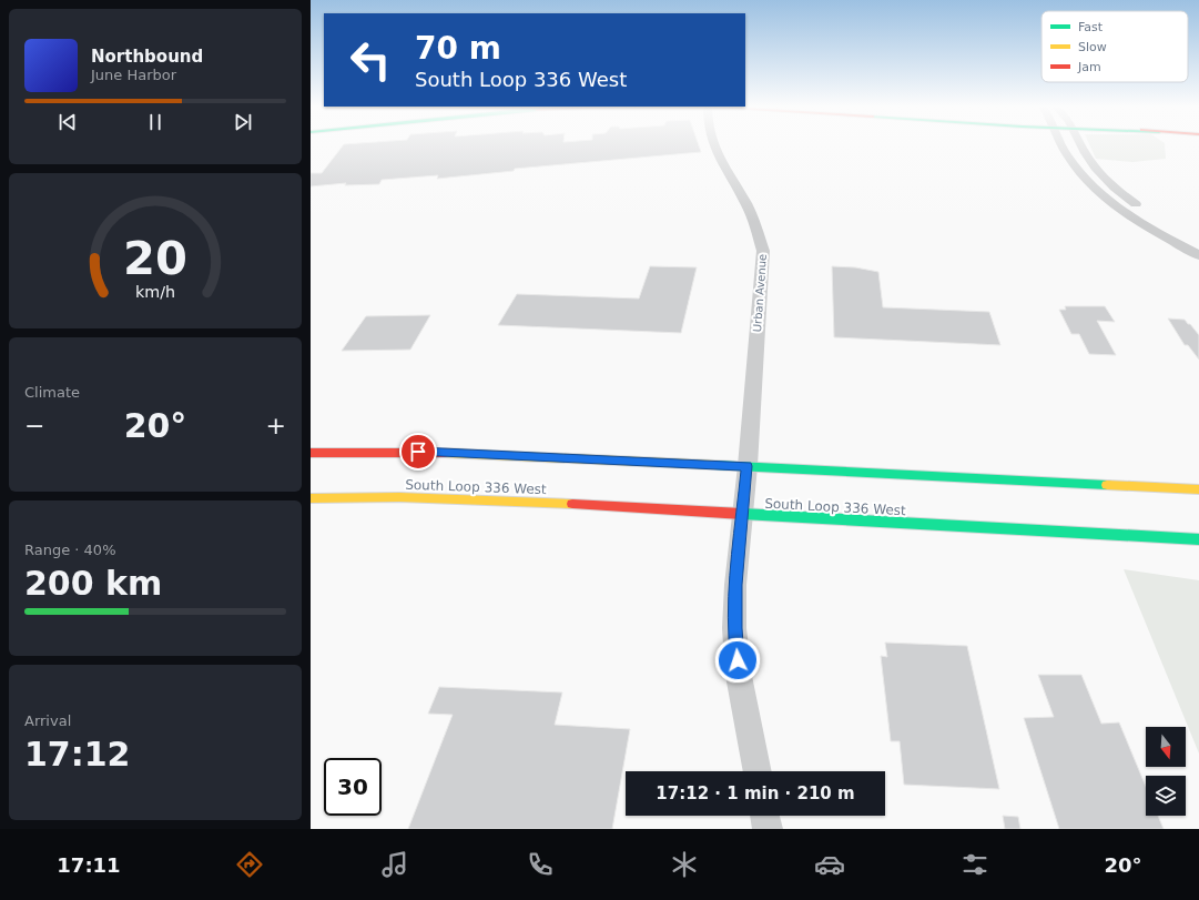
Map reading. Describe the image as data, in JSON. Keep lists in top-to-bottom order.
{
  "streets": {
    "street": ["Urban Avenue", "South Loop 336 West"]
  },
  "crossings": [
    ["Urban Avenue", "South Loop 336 West"]
  ],
  "legend": ["Fast", "Slow", "Jam"],
  "north": "bottom",
  "page": {
    "turn": ["70 m", "South Loop 336 West"],
    "song": ["Northbound", "June Harbor"],
    "tile": [
      "Climate",
      ["Range · 40%", "200 km"],
      ["Arrival", "17:12"]
    ],
    "heat": ["−", "20°", "+"],
    "limit": "30",
    "trip": "17:12 · 1 min · 210 m",
    "tabs": ["17:11", "20°"],
    "gauge": ["20", "km/h"]
  }
}
